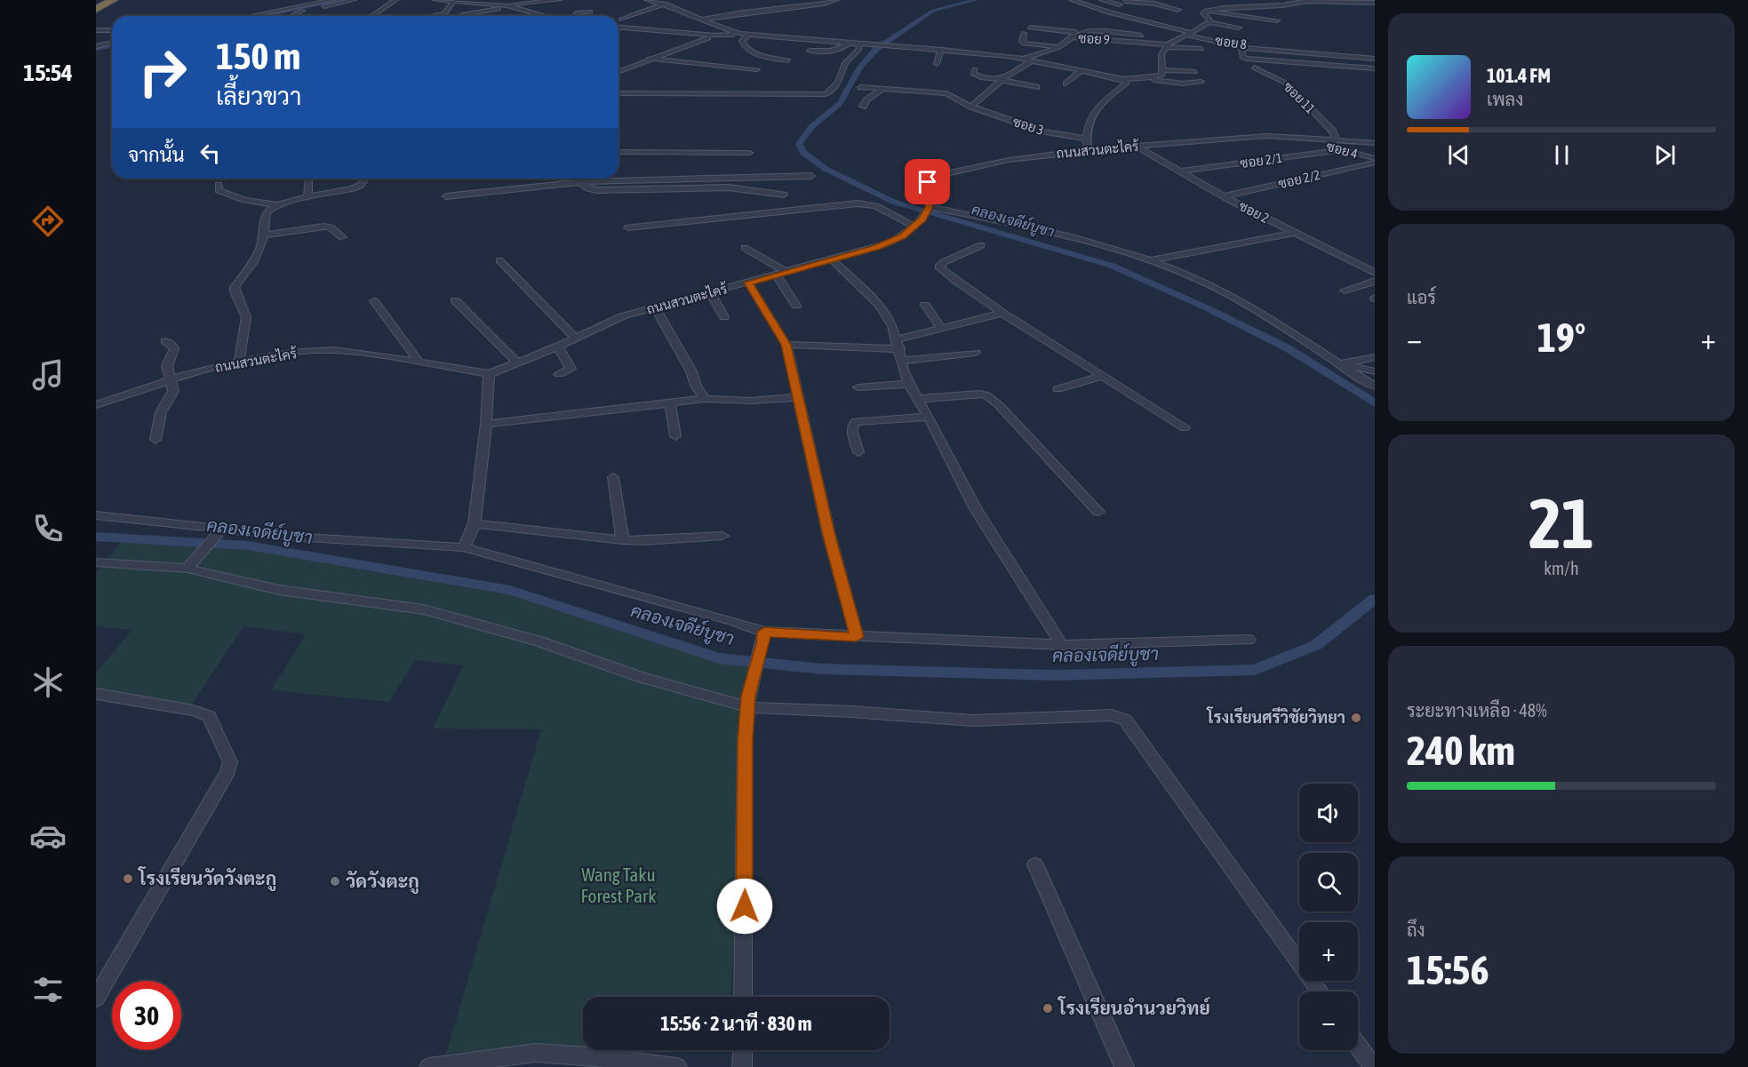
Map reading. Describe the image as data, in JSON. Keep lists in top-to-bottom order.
{
  "streets": {
    "street": [
      "ซอย 9",
      "ซอย 8",
      "ซอย 11",
      "ซอย 3",
      "ถนนสวนตะไคร้",
      "ซอย 4",
      "ซอย 2/1",
      "ซอย 2/2",
      "ซอย 2"
    ]
  },
  "crossings": [
    ["ซอย 11", "ถนนสวนตะไคร้"],
    ["ถนนสวนตะไคร้", "ซอย 4"],
    ["ถนนสวนตะไคร้", "ซอย 2"],
    ["ซอย 4", "ซอย 2/1"],
    ["ซอย 4", "ซอย 2/2"],
    ["ซอย 2/1", "ซอย 2"],
    ["ซอย 2/2", "ซอย 2"]
  ],
  "water": ["คลองเจดีย์บูชา"],
  "parks": ["Wang Taku Forest Park"],
  "places": [
    "โรงเรียนศรีวิชัยวิทยา",
    "โรงเรียนวัดวังตะกู",
    "วัดวังตะกู",
    "โรงเรียนอำนวยวิทย์"
  ],
  "page": {
    "tabs": "15:54",
    "turn": ["150 m", "เลี้ยวขวา"],
    "song": ["101.4 FM", "เพลง"],
    "then": "จากนั้น",
    "tile": [
      "แอร์",
      ["21", "km/h"],
      ["ระยะทางเหลือ · 48%", "240 km"],
      ["ถึง", "15:56"]
    ],
    "heat": ["−", "19°", "+"],
    "map_buttons": ["+", "−"],
    "limit": "30",
    "trip": "15:56 · 2 นาที · 830 m"
  }
}
